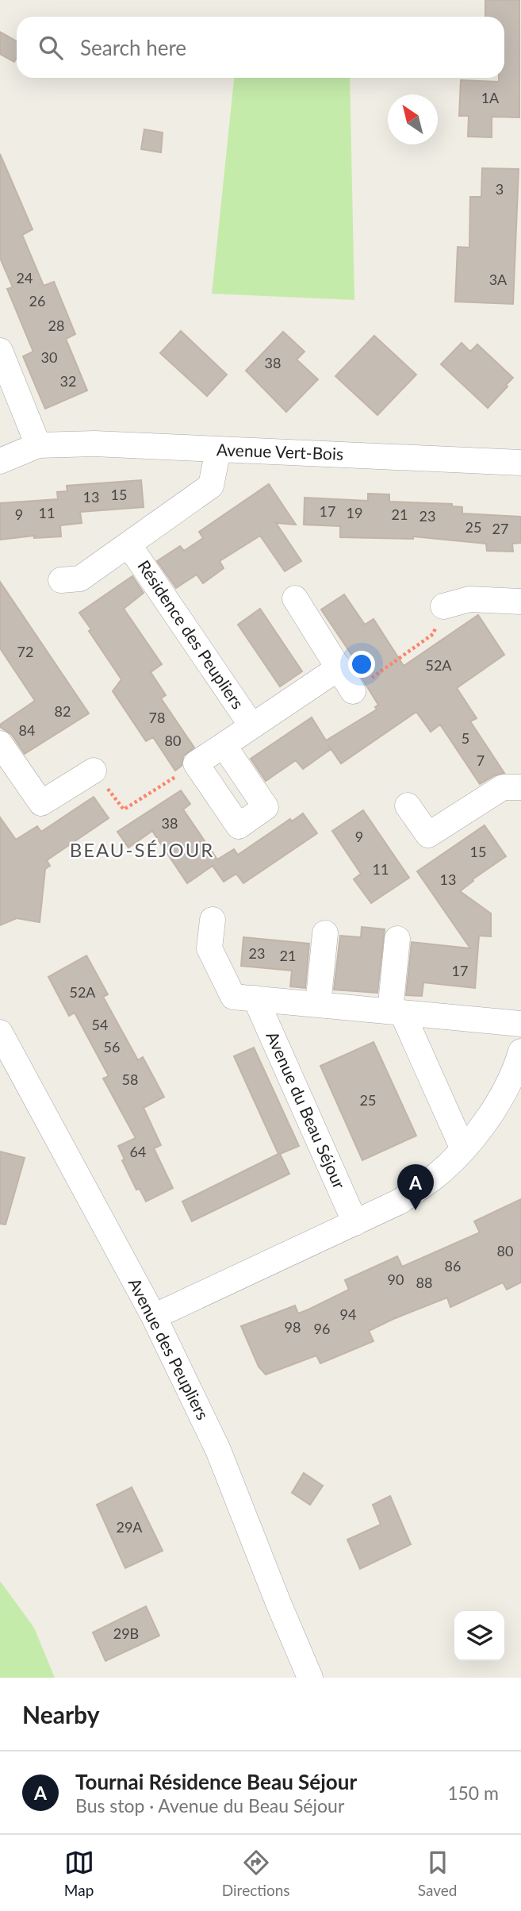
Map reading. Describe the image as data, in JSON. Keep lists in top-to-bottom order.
{
  "streets": {
    "street": [
      "Avenue Vert-Bois",
      "Résidence des Peupliers",
      "Avenue du Beau Séjour",
      "Avenue des Peupliers"
    ]
  },
  "crossings": [
    ["Avenue Vert-Bois", "Résidence des Peupliers"]
  ],
  "districts": ["BEAU-SÉJOUR"],
  "house_numbers": [
    "1A",
    "3",
    "24",
    "3A",
    "26",
    "28",
    "30",
    "38",
    "32",
    "15",
    "13",
    "17",
    "11",
    "19",
    "9",
    "21",
    "23",
    "25",
    "27",
    "72",
    "52A",
    "82",
    "78",
    "84",
    "5",
    "80",
    "7",
    "38",
    "9",
    "15",
    "11",
    "13",
    "23",
    "21",
    "17",
    "52A",
    "54",
    "56",
    "58",
    "25",
    "64",
    "80",
    "86",
    "90",
    "88",
    "94",
    "98",
    "96",
    "29A",
    "29B"
  ],
  "north": "top left",
  "page": {
    "search": "Search here",
    "pins": "A",
    "heading": "Nearby",
    "list": [
      {
        "mark": "A",
        "name": "Tournai Résidence Beau Séjour",
        "note": "Bus stop · Avenue du Beau Séjour",
        "value": "150 m"
      }
    ],
    "nav": ["Map", "Directions", "Saved"]
  }
}
